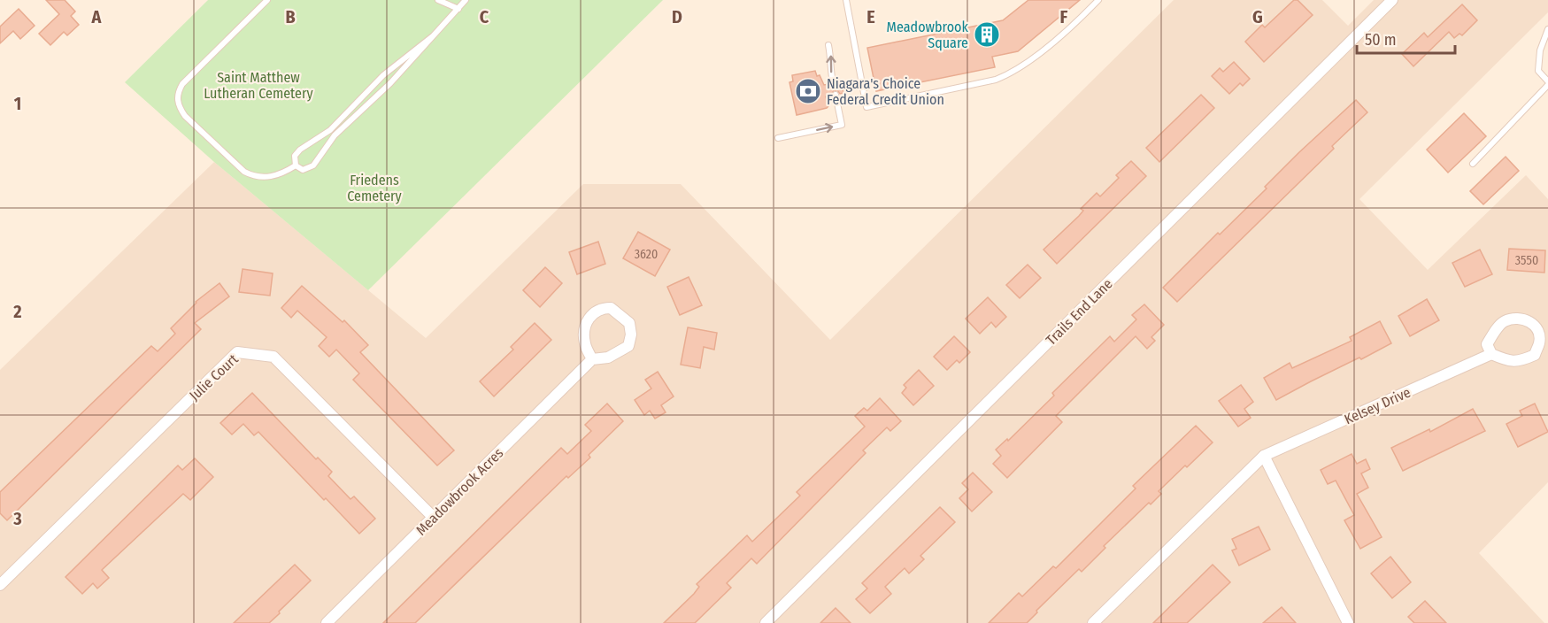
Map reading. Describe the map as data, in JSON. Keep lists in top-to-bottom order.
{
  "streets": {
    "street": [
      "Trails End Lane",
      "Julie Court",
      "Kelsey Drive",
      "Meadowbrook Acres"
    ]
  },
  "crossings": [
    ["Julie Court", "Meadowbrook Acres"]
  ],
  "parks": ["Saint Matthew Lutheran Cemetery", "Friedens Cemetery"],
  "places": {
    "building": ["Meadowbrook Square"],
    "bank": ["Niagara's Choice Federal Credit Union"]
  },
  "house_numbers": ["3620", "3550"],
  "scale_bar": "50 m",
  "grid": {
    "columns": [
      "A",
      "B",
      "C",
      "D",
      "E",
      "F",
      "G"
    ],
    "rows": ["1", "2", "3"]
  }
}
